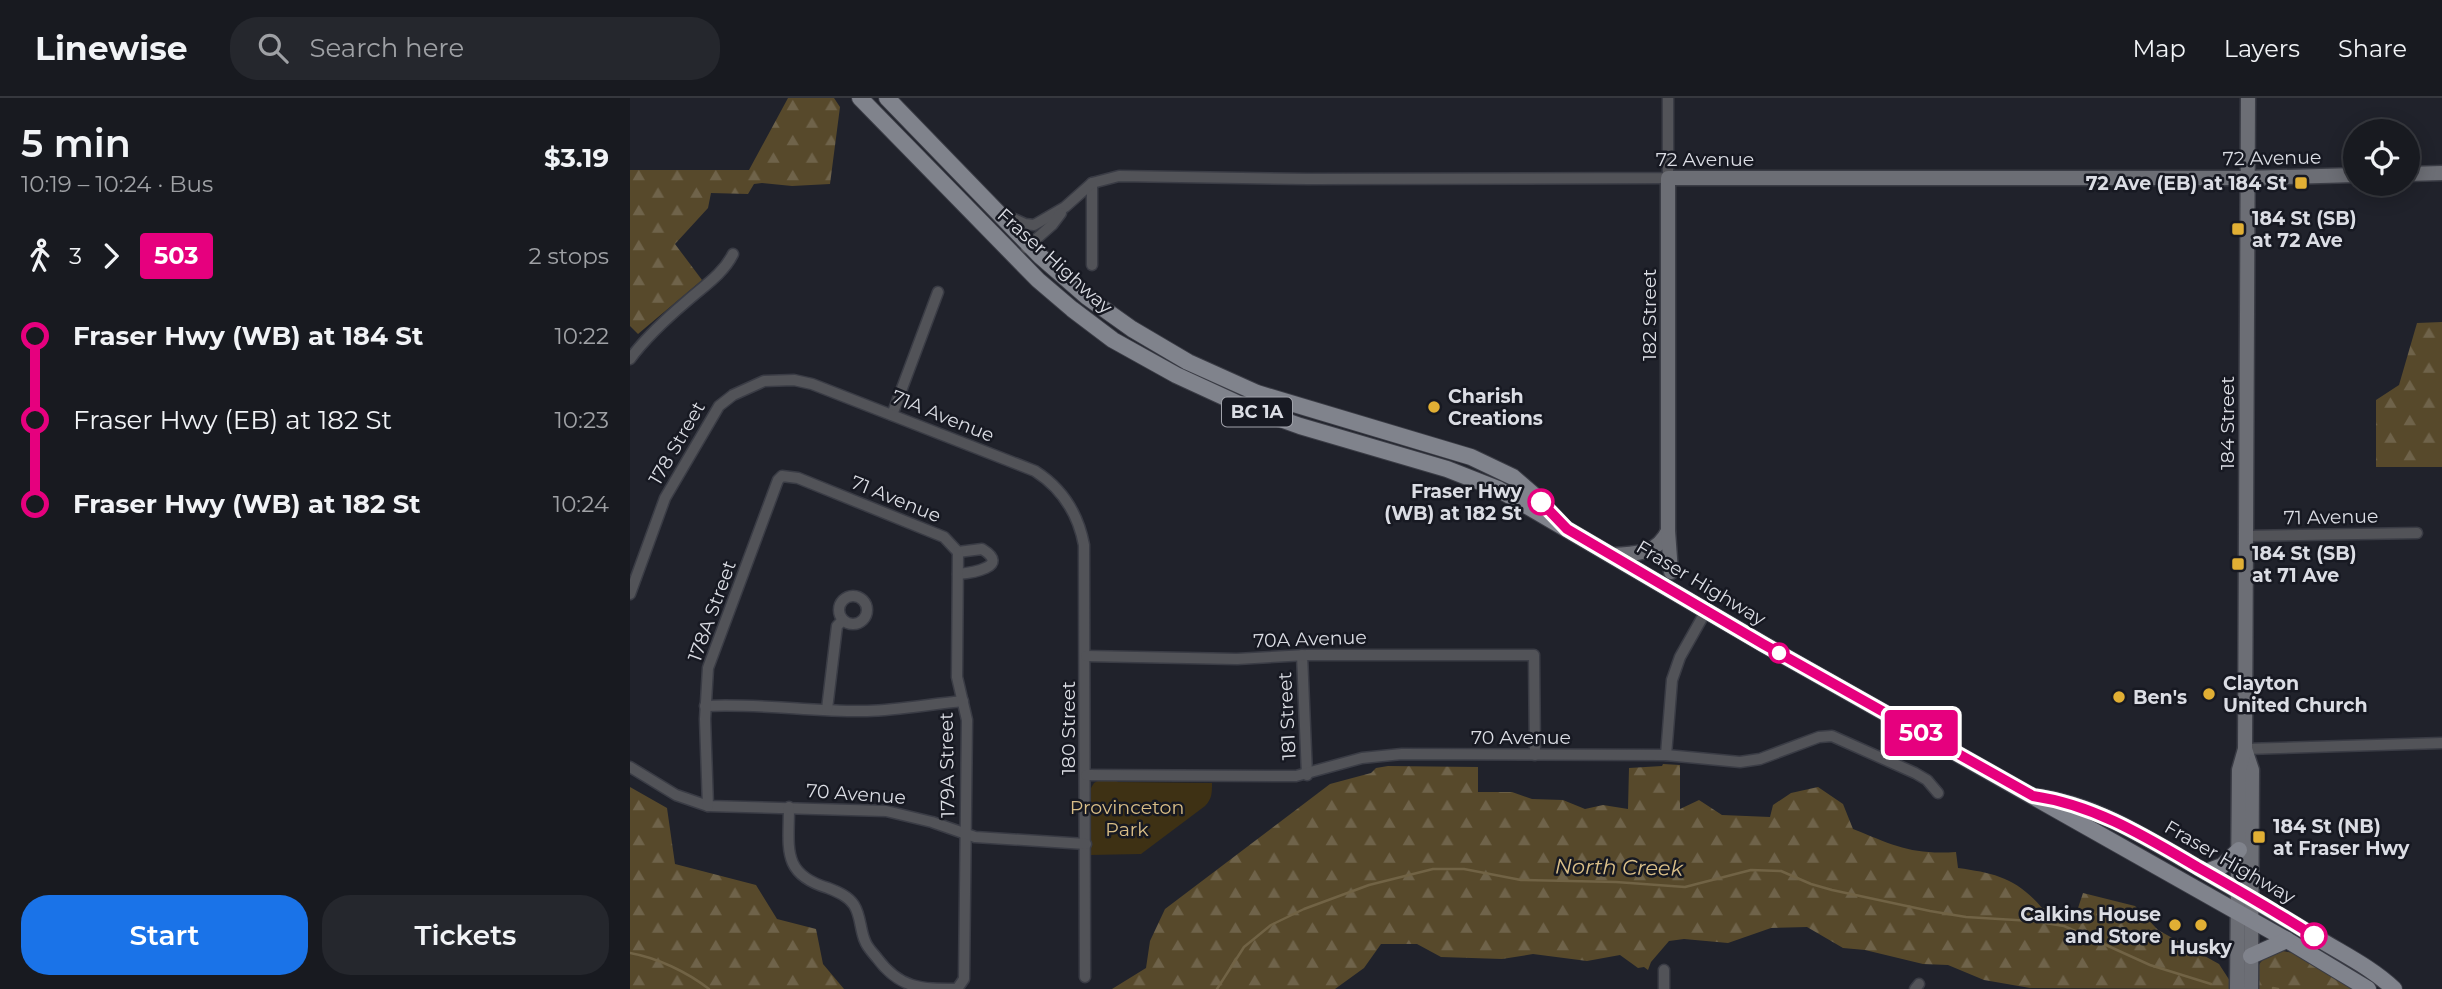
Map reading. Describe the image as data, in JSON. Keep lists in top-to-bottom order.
{
  "streets": {
    "main road": [
      "72 Avenue",
      "Fraser Highway",
      "182 Street",
      "BC 1A",
      "184 Street"
    ],
    "street": [
      "71A Avenue",
      "178 Street",
      "71 Avenue",
      "178A Street",
      "70A Avenue",
      "181 Street",
      "180 Street",
      "70 Avenue",
      "179A Street"
    ]
  },
  "crossings": [
    ["72 Avenue", "182 Street"],
    ["72 Avenue", "184 Street"],
    ["Fraser Highway", "184 Street"],
    ["71A Avenue", "178 Street"],
    ["71A Avenue", "180 Street"],
    ["184 Street", "71 Avenue"],
    ["71 Avenue", "178A Street"],
    ["71 Avenue", "179A Street"],
    ["178A Street", "70 Avenue"],
    ["70A Avenue", "181 Street"],
    ["70A Avenue", "180 Street"],
    ["70A Avenue", "70 Avenue"],
    ["181 Street", "70 Avenue"],
    ["180 Street", "70 Avenue"],
    ["70 Avenue", "179A Street"]
  ],
  "water": ["North Creek"],
  "parks": ["Provinceton Park"],
  "places": {
    "transit": [
      "72 Ave (EB) at 184 St",
      "184 St (SB) at 72 Ave",
      "184 St (SB) at 71 Ave",
      "184 St (NB) at Fraser Hwy"
    ],
    "other": [
      "Charish Creations",
      "Fraser Hwy (WB) at 182 St",
      "Clayton United Church",
      "Ben's",
      "Calkins House and Store",
      "Husky"
    ]
  },
  "lines": ["bus line 503"],
  "page": {
    "header": "Linewise",
    "search": "Search here",
    "nav": ["Map", "Layers", "Share"],
    "heading": ["5 min", "10:19 – 10:24 · Bus", "$3.19"],
    "on_map": "503",
    "legs": ["3", "503", "2 stops"],
    "list": [
      {
        "name": "Fraser Hwy (WB) at 184 St",
        "value": "10:22"
      },
      {
        "name": "Fraser Hwy (EB) at 182 St",
        "value": "10:23"
      },
      {
        "name": "Fraser Hwy (WB) at 182 St",
        "value": "10:24"
      }
    ],
    "buttons": ["Start", "Tickets"]
  }
}
